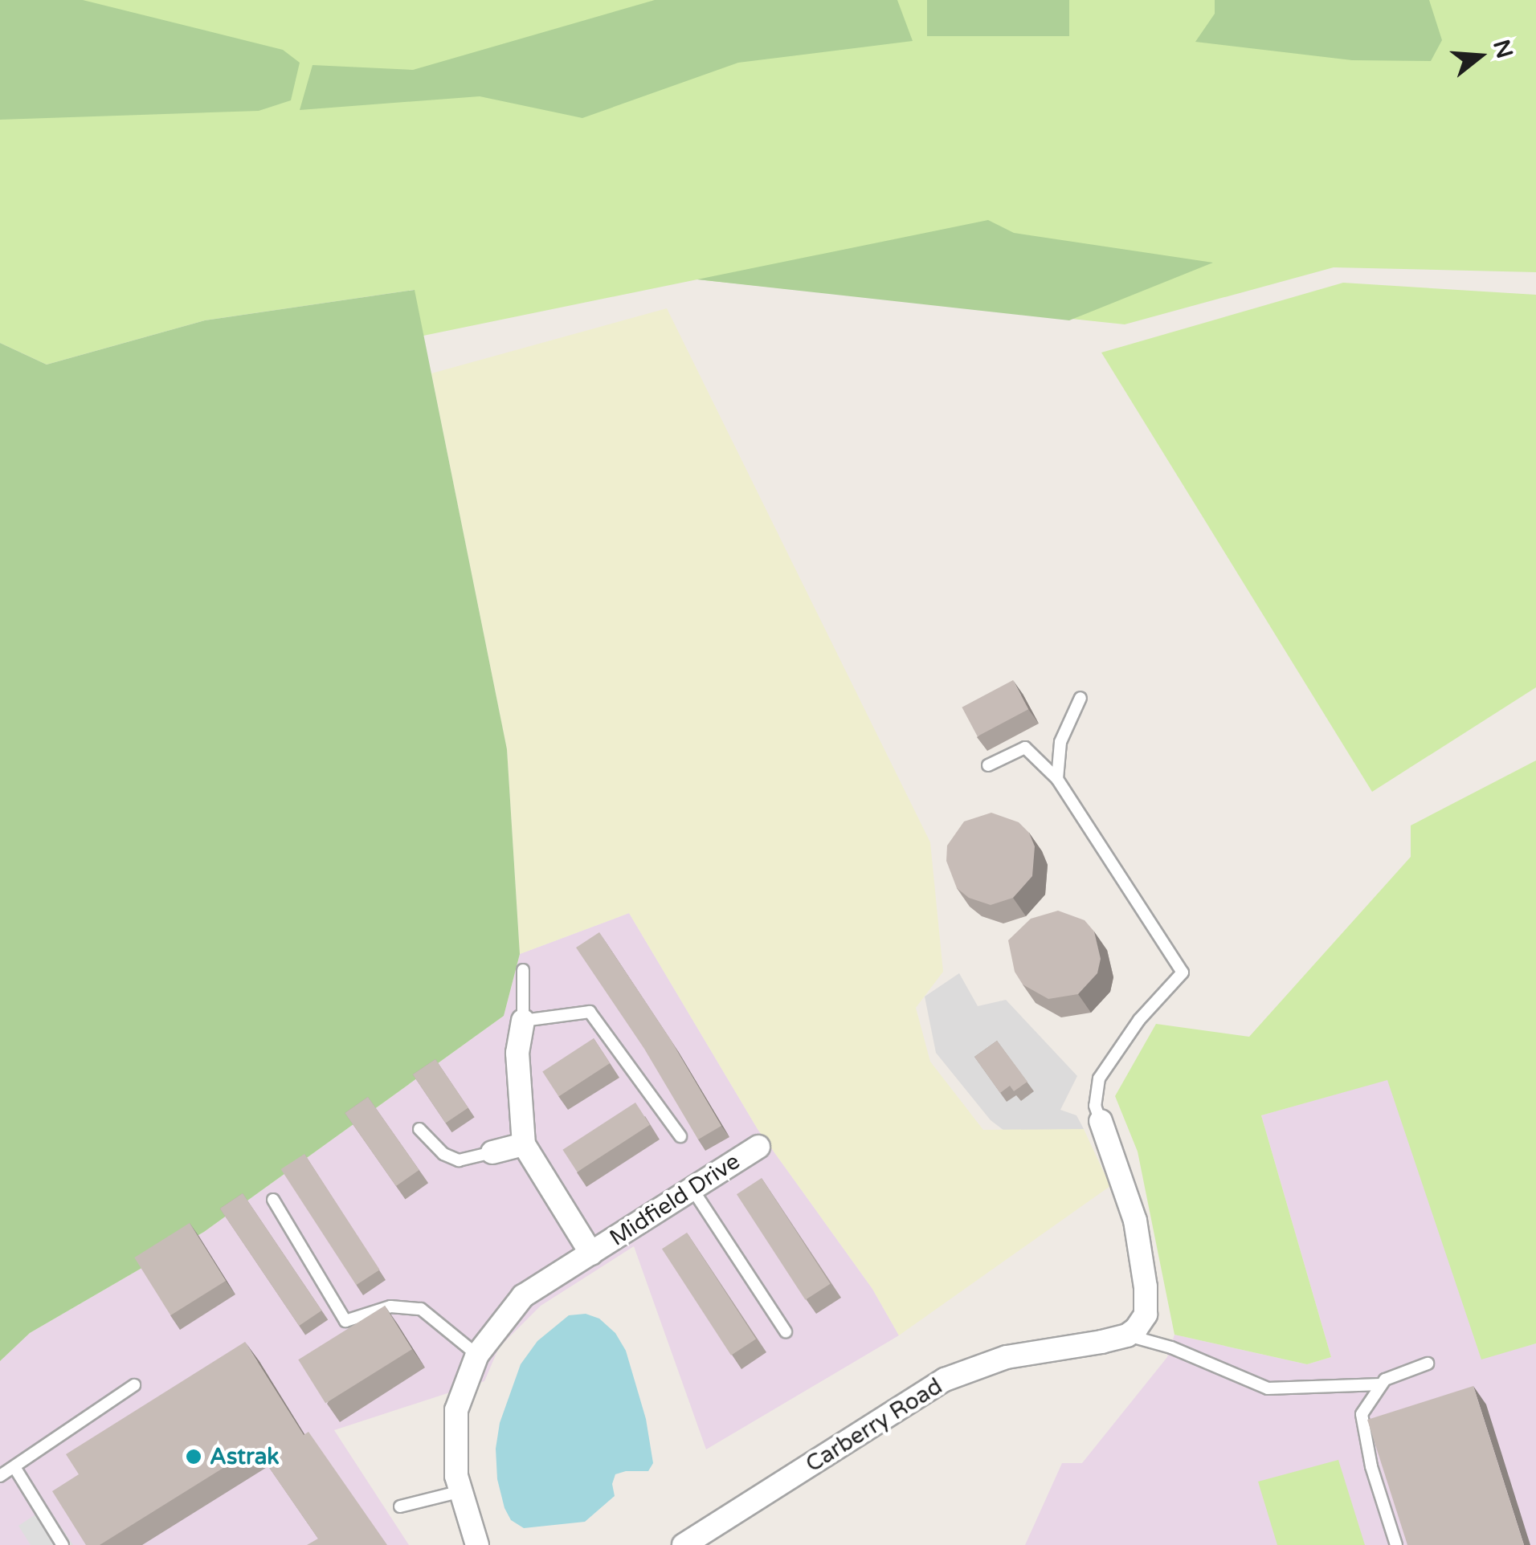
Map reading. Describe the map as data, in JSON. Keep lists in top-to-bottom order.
{
  "streets": {
    "street": ["Midfield Drive", "Carberry Road"]
  },
  "places": ["Astrak"],
  "north": "right"
}
